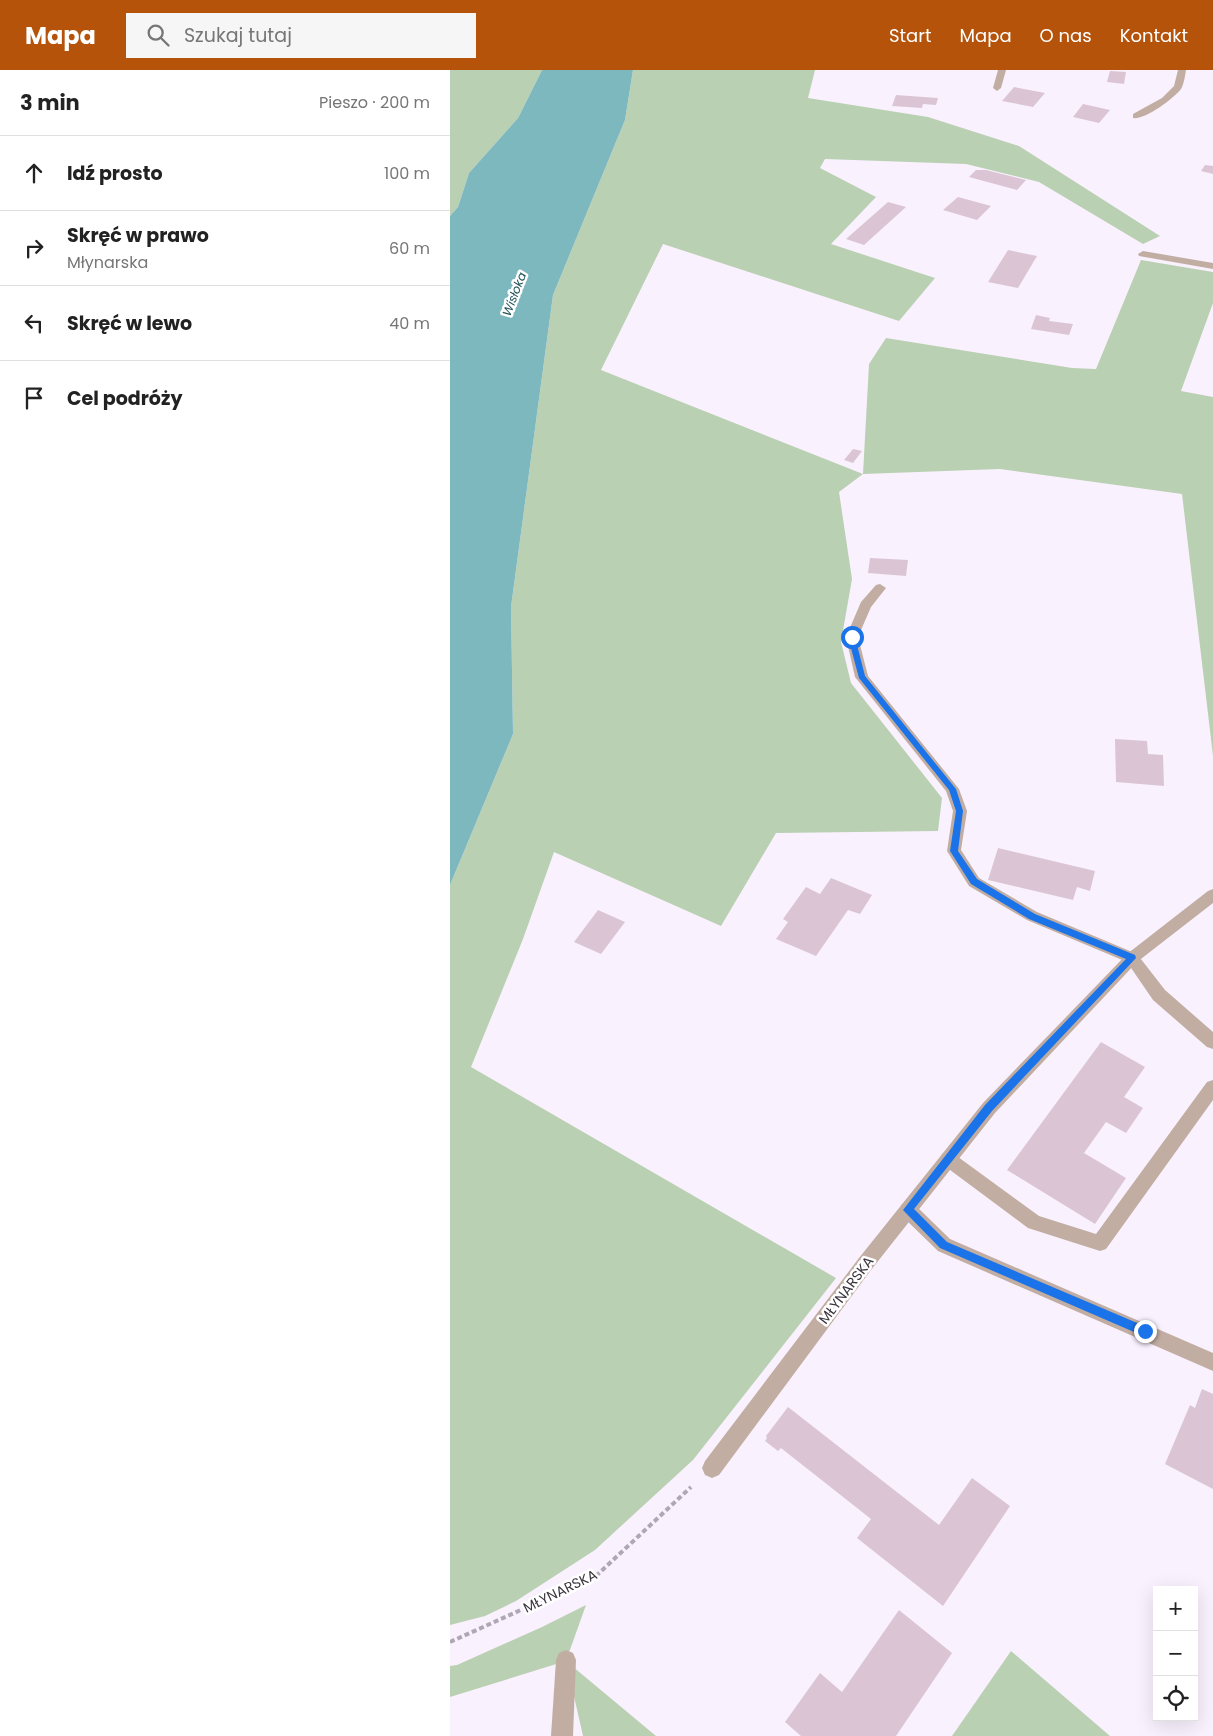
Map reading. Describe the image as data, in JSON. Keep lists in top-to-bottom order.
{
  "streets": {
    "street": ["MŁYNARSKA"]
  },
  "water": ["Wisłoka"],
  "page": {
    "header": "Mapa",
    "search": "Szukaj tutaj",
    "nav": [
      "Start",
      "Mapa",
      "O nas",
      "Kontakt"
    ],
    "heading": ["3 min", "Pieszo · 200 m"],
    "list": [
      ["Idź prosto", "100 m"],
      ["Skręć w prawo", "Młynarska", "60 m"],
      ["Skręć w lewo", "40 m"],
      "Cel podróży"
    ],
    "map_buttons": ["+", "−"]
  }
}
